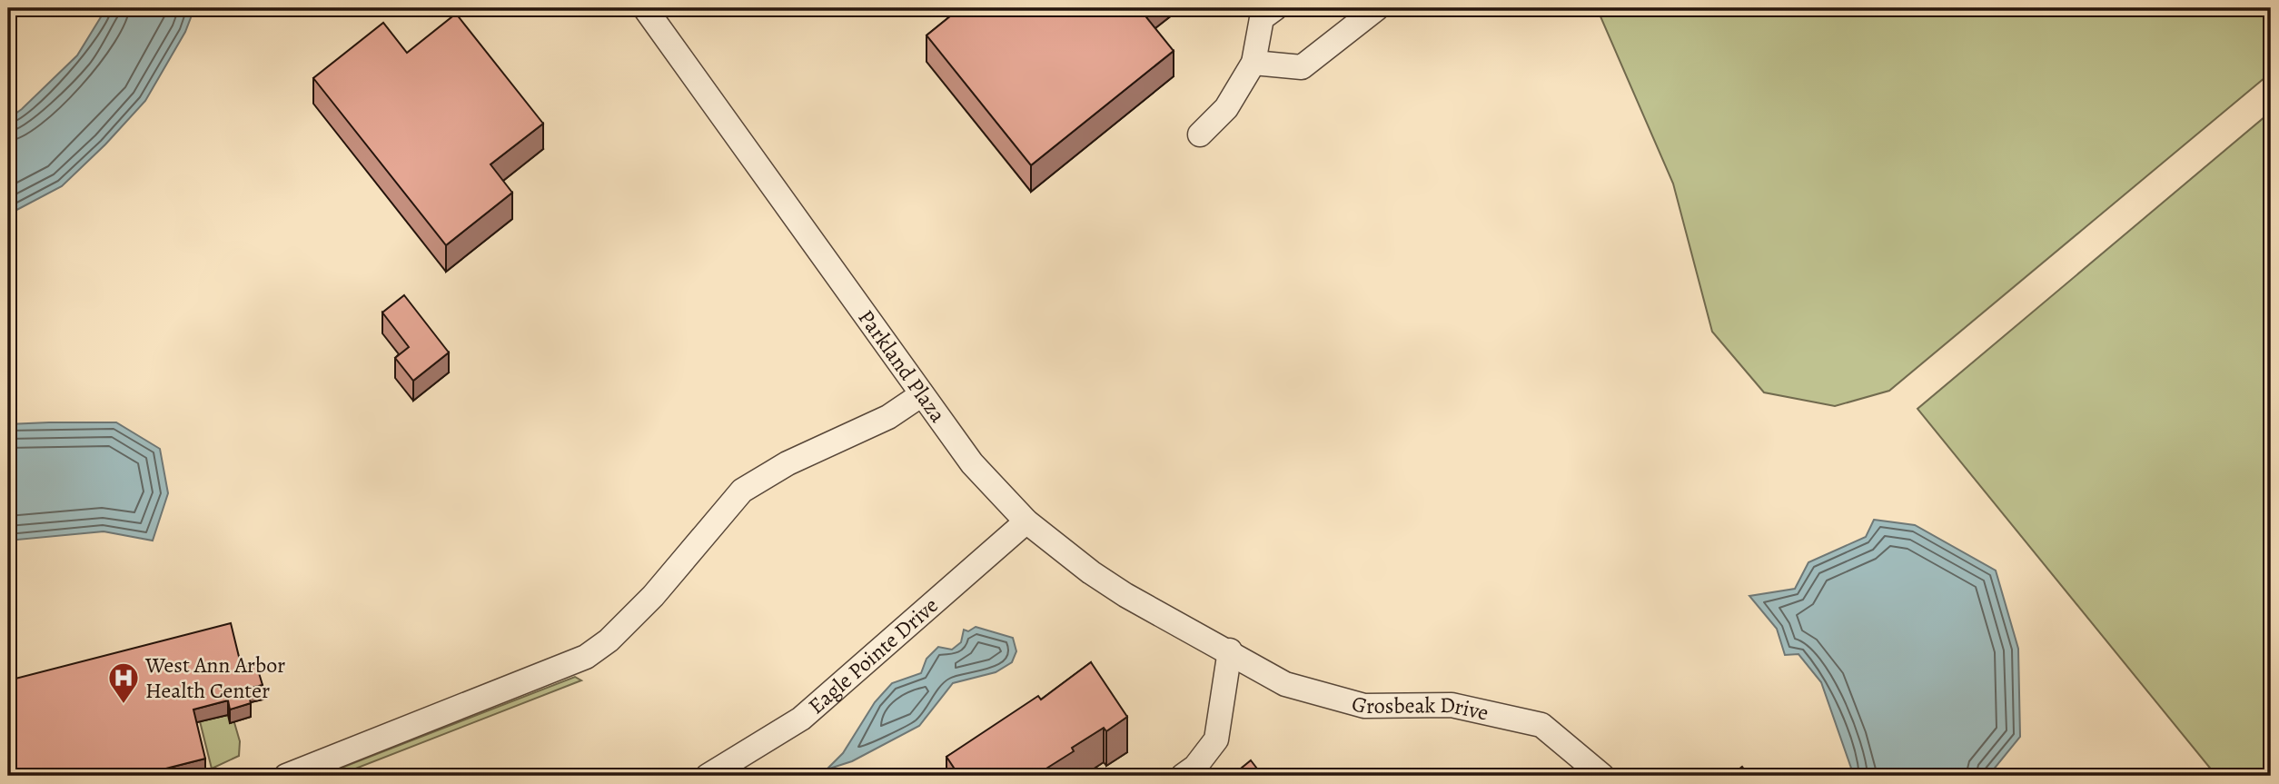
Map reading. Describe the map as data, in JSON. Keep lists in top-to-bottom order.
{
  "streets": {
    "street": ["Parkland Plaza", "Eagle Pointe Drive", "Grosbeak Drive"]
  },
  "crossings": [
    ["Parkland Plaza", "Eagle Pointe Drive"],
    ["Parkland Plaza", "Grosbeak Drive"]
  ],
  "places": {
    "hospital": ["West Ann Arbor Health Center"]
  }
}
